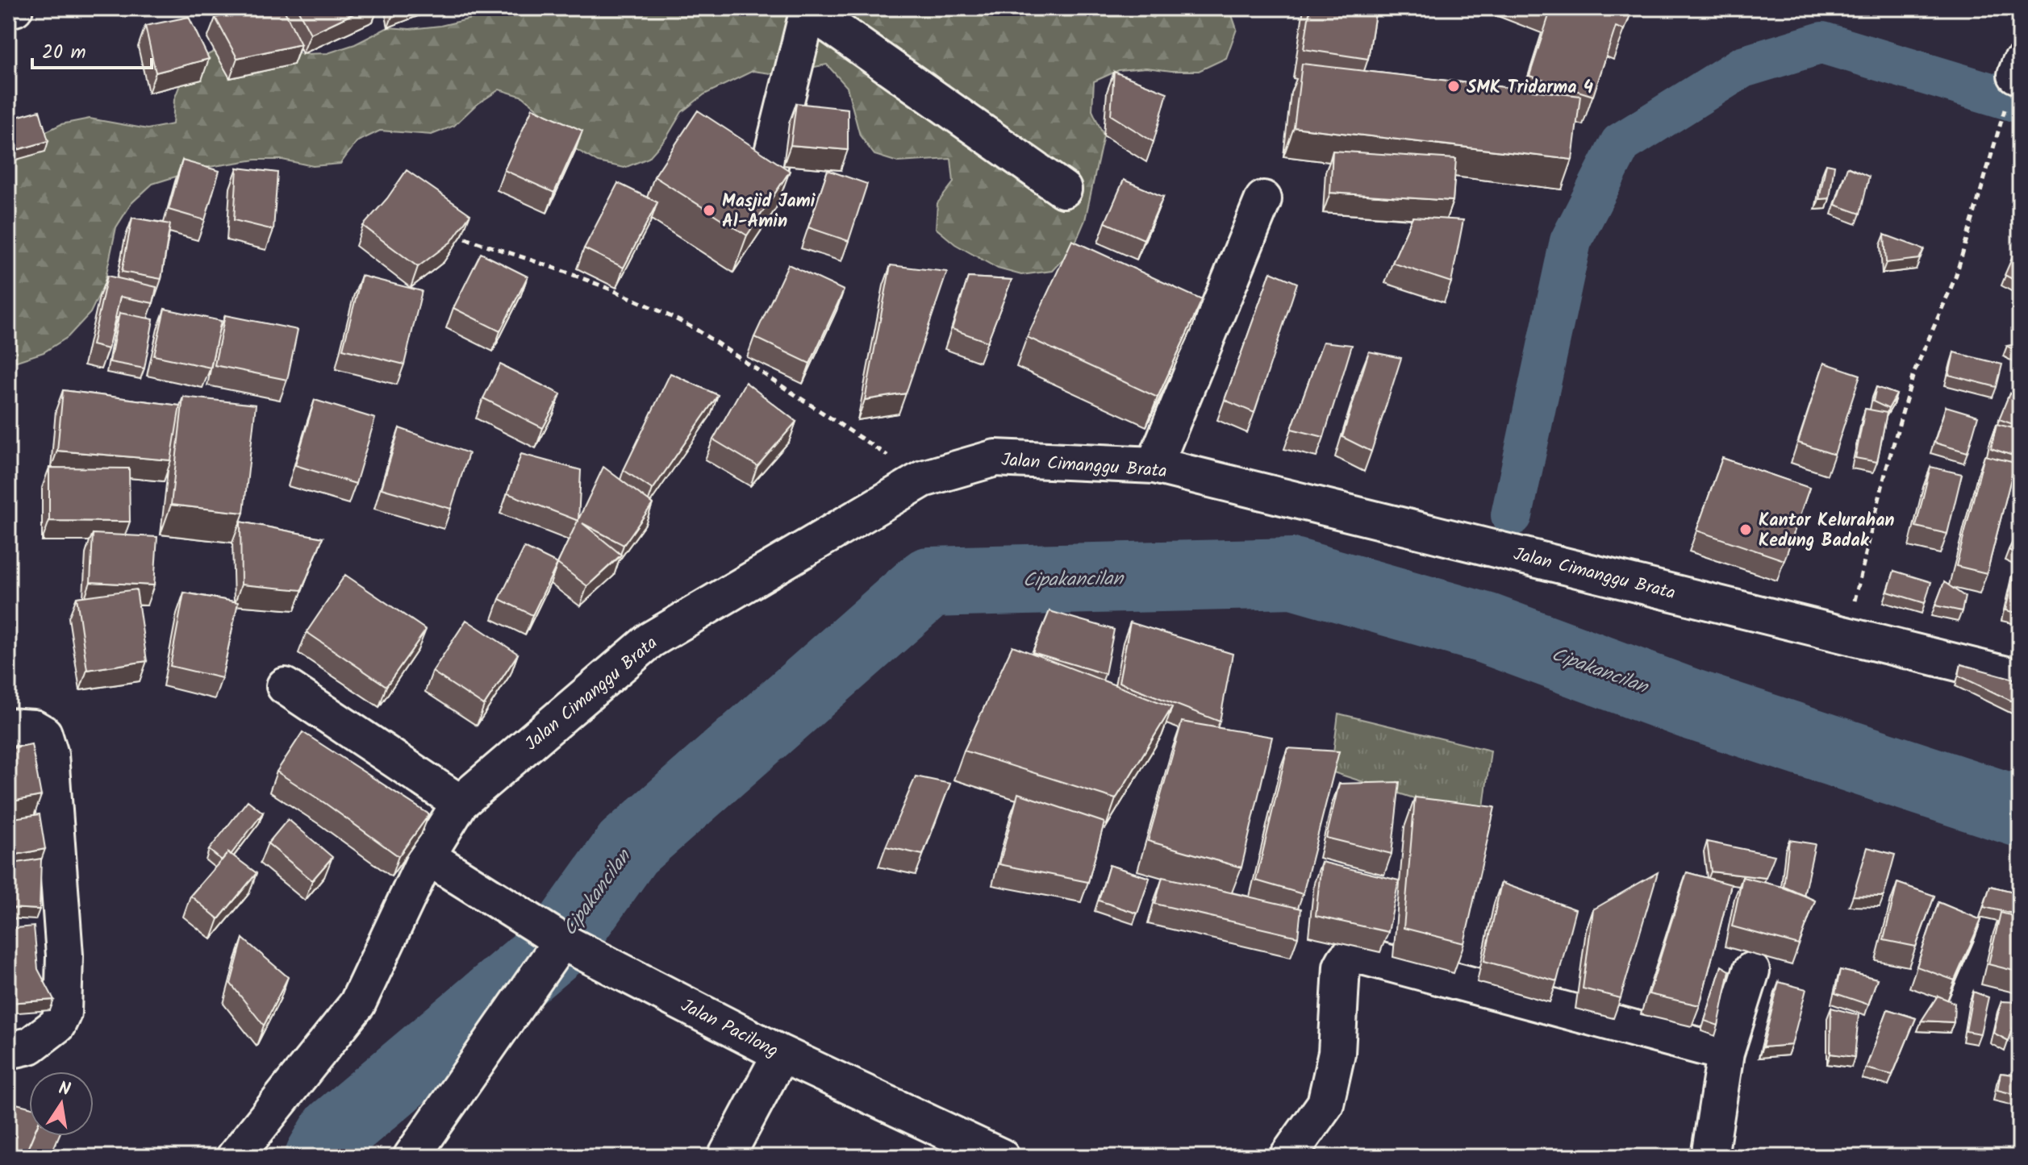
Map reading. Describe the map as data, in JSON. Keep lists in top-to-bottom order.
{
  "streets": {
    "street": ["Jalan Cimanggu Brata", "Jalan Pacilong"]
  },
  "crossings": [
    ["Jalan Cimanggu Brata", "Jalan Pacilong"]
  ],
  "water": ["Cipakancilan"],
  "places": ["SMK Tridarma 4", "Masjid Jami Al-Amin", "Kantor Kelurahan Kedung Badak"],
  "scale_bar": "20 m",
  "north": "top"
}
